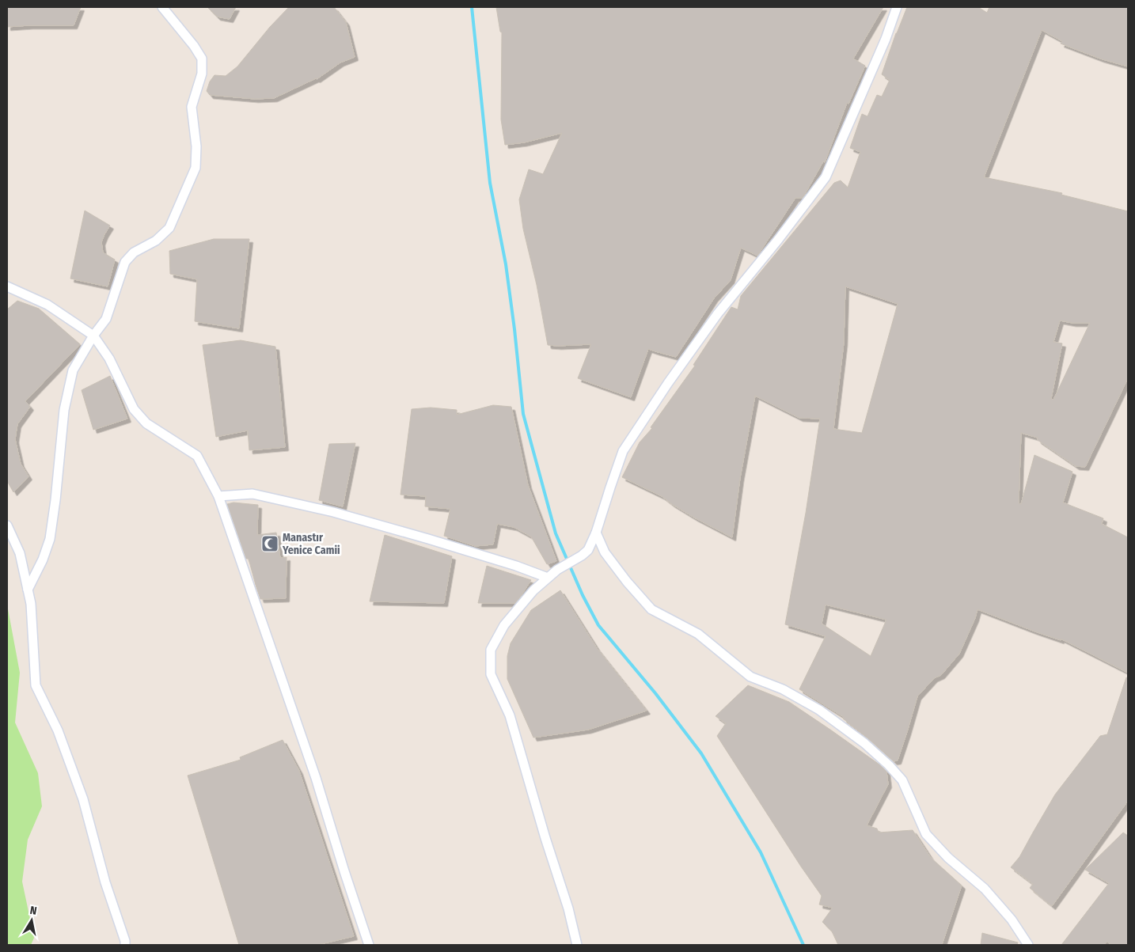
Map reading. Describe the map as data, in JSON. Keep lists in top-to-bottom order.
{
  "places": {
    "mosque": ["Manastır Yenice Camii"]
  },
  "north": "top"
}
